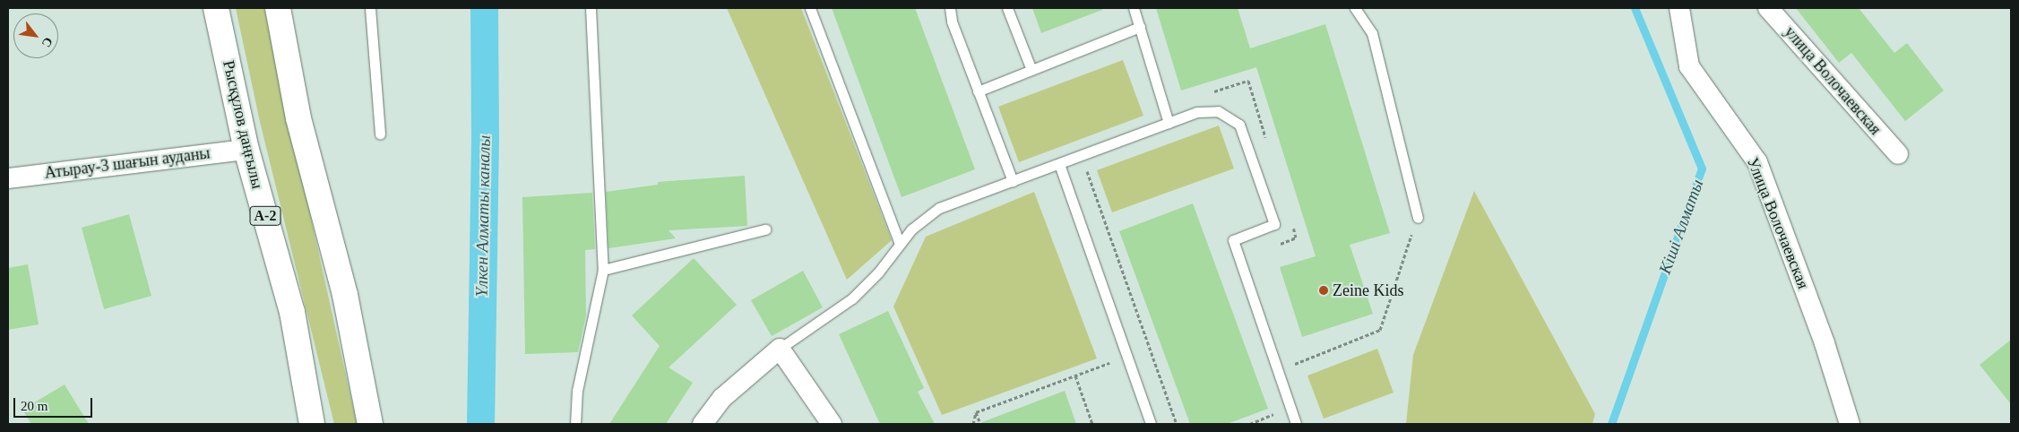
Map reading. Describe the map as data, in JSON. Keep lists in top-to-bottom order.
{
  "streets": {
    "main road": ["Рысқұлов даңғылы", "A-2"],
    "street": ["улица Волочаевская", "Атырау-3 шағын ауданы", "Улица Волочаевская"]
  },
  "crossings": [
    ["Рысқұлов даңғылы", "Атырау-3 шағын ауданы"]
  ],
  "water": ["Үлкен Алматы каналы", "Кіші Алматы"],
  "places": ["Zeine Kids"],
  "scale_bar": "20 m",
  "north": "bottom right"
}
